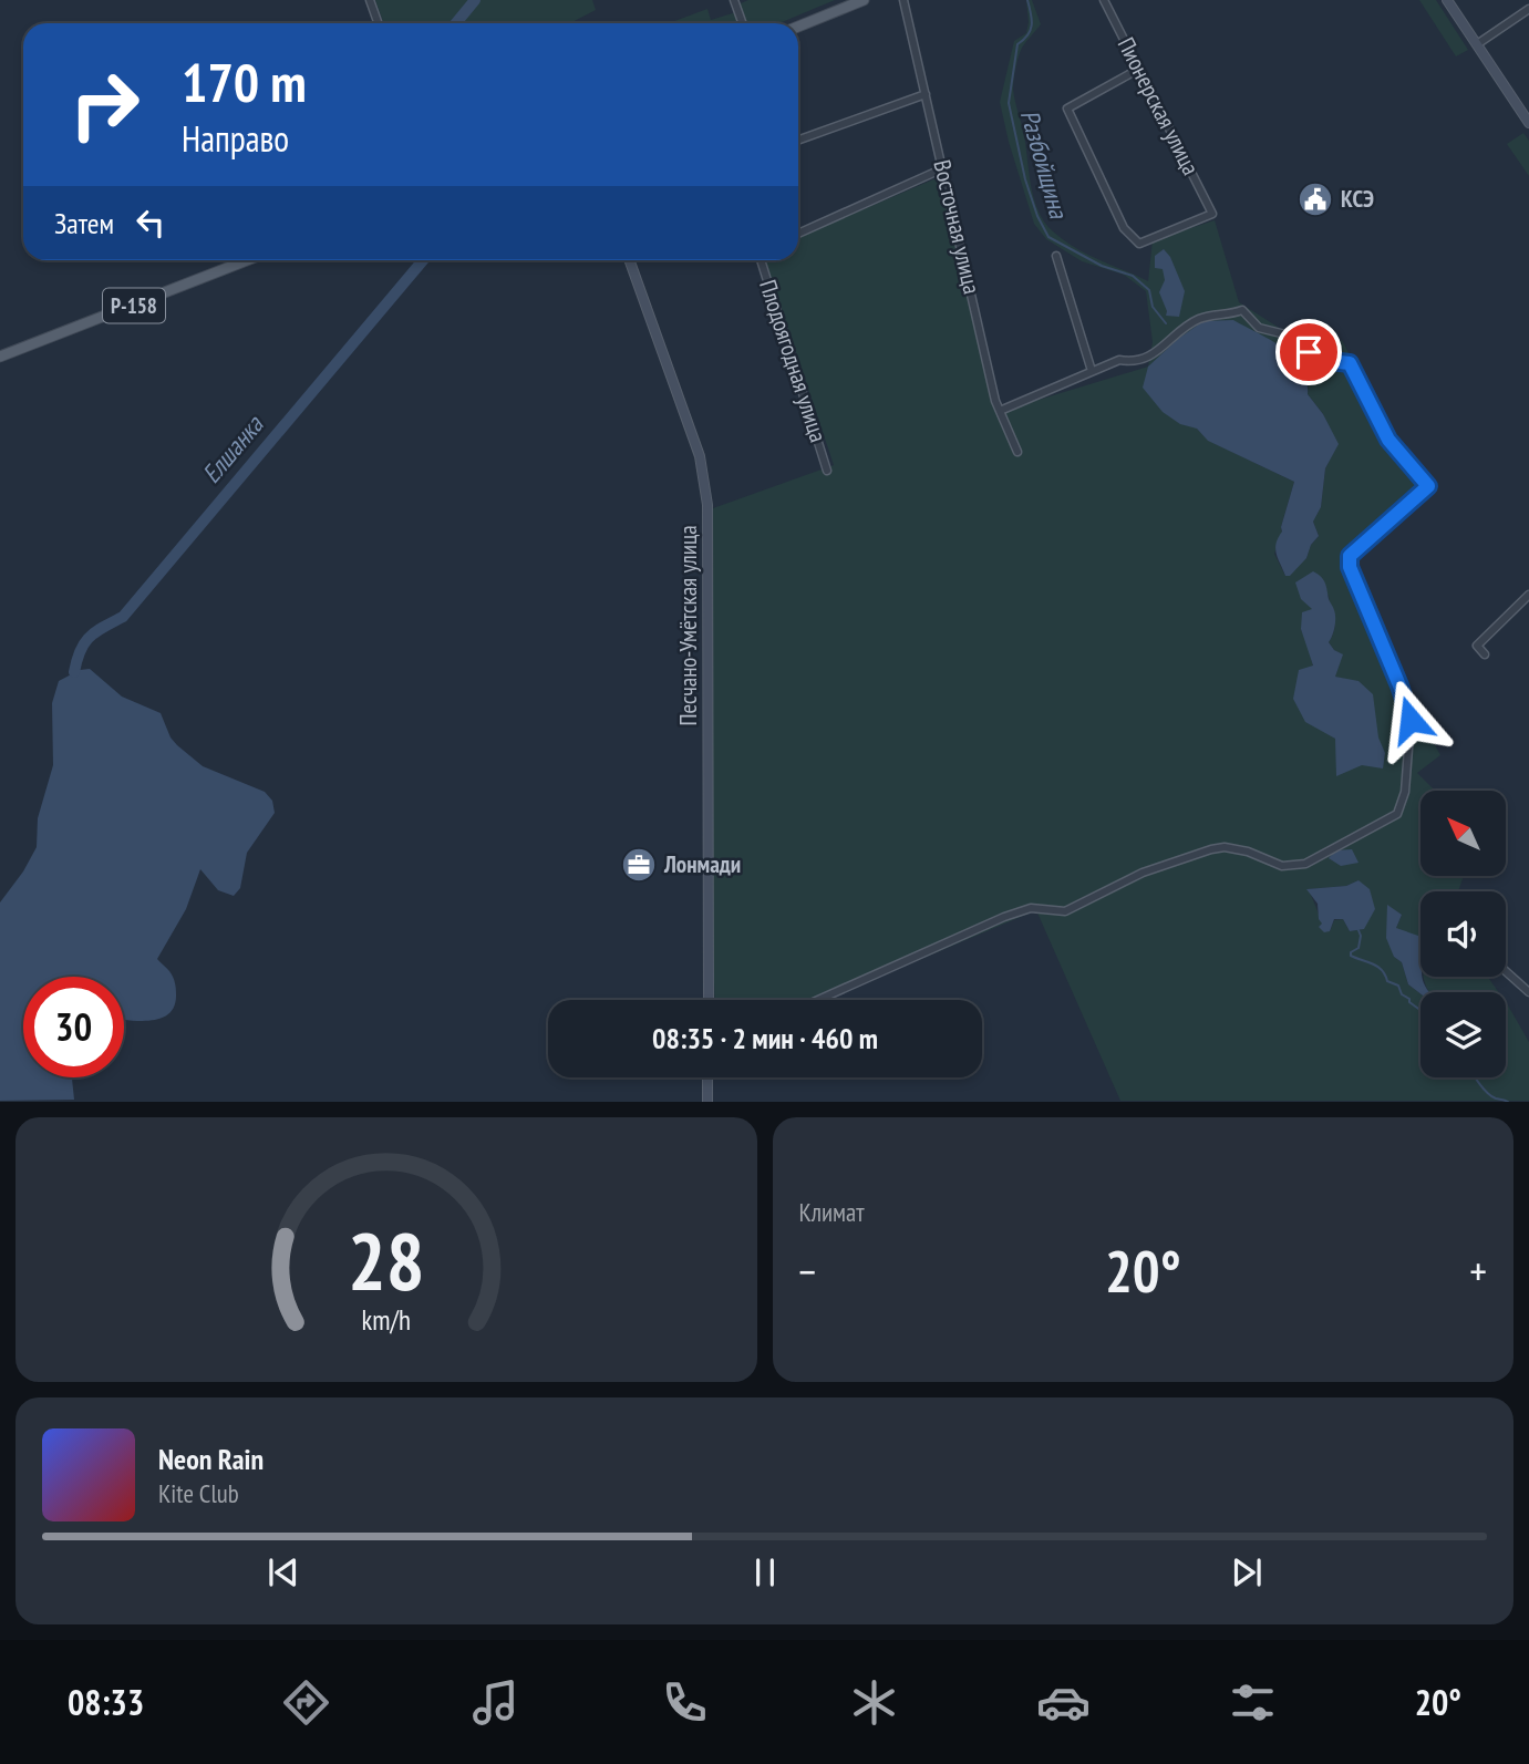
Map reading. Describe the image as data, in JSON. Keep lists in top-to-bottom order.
{
  "streets": {
    "main road": ["Р-158", "Песчано-Умётская улица"],
    "street": ["Пионерская улица", "Восточная улица", "Плодоягодная улица"]
  },
  "water": ["Разбойщина", "Елшанка"],
  "places": {
    "public building": ["КСЭ"],
    "office": ["Лонмади"]
  },
  "north": "top left",
  "page": {
    "turn": ["170 m", "Направо"],
    "then": "Затем",
    "limit": "30",
    "trip": "08:35 · 2 мин · 460 m",
    "tile": "Климат",
    "heat": ["−", "20°", "+"],
    "song": ["Neon Rain", "Kite Club"],
    "tabs": ["08:33", "20°"],
    "gauge": ["28", "km/h"]
  }
}
